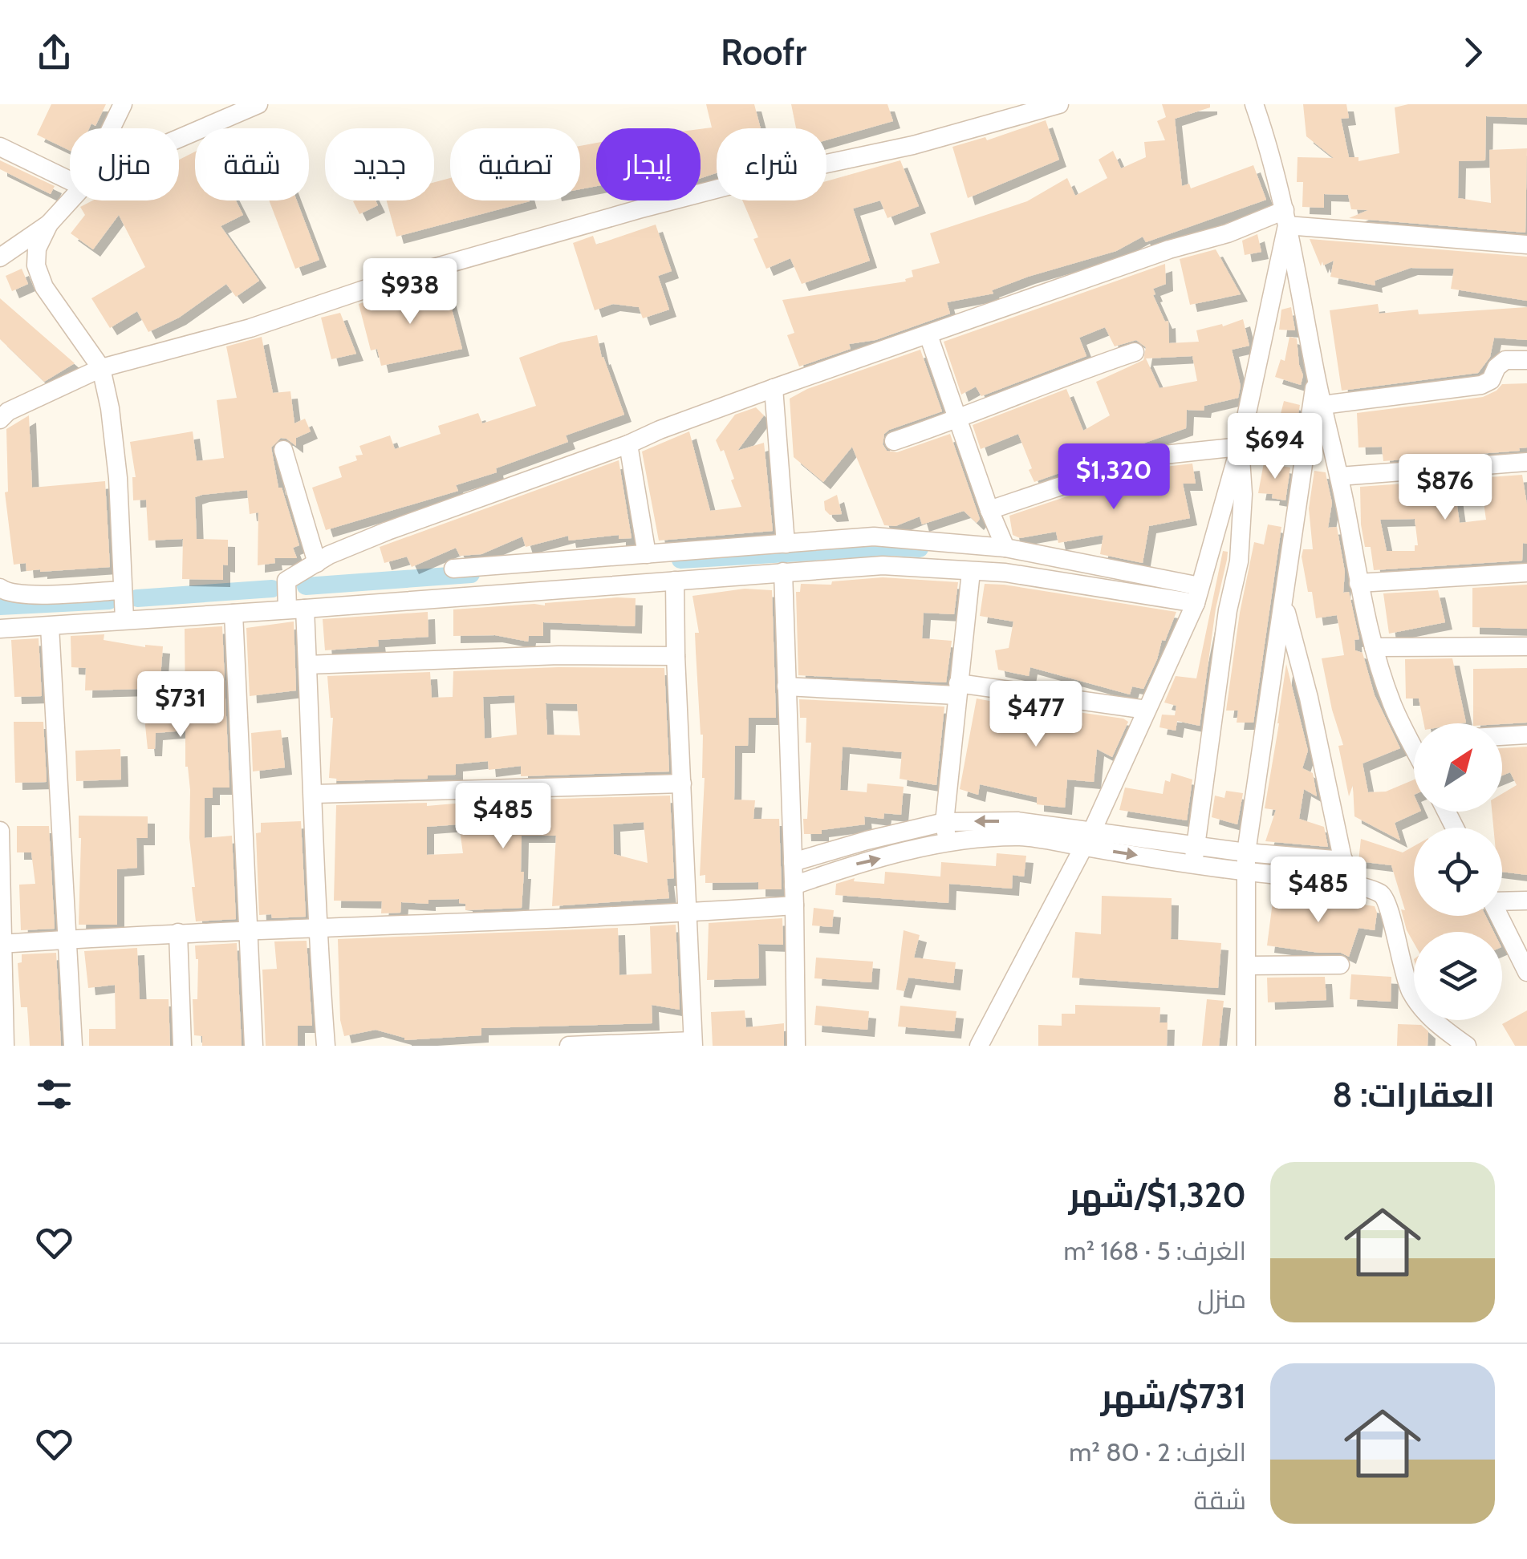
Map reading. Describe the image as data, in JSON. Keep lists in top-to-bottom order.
{
  "north": "top right",
  "page": {
    "header": "Roofr",
    "chip": [
      "شراء",
      "إيجار",
      "تصفية",
      "جديد",
      "شقة",
      "منزل"
    ],
    "price": [
      "$938",
      "$694",
      "$1,320",
      "$876",
      "$731",
      "$477",
      "$485",
      "$485"
    ],
    "heading": "العقارات: 8",
    "list": [
      {
        "name": "$1,320/شهر",
        "note": "الغرف: 5 · 168 m² · منزل"
      },
      {
        "name": "$731/شهر",
        "note": "الغرف: 2 · 80 m² · شقة"
      }
    ]
  }
}
